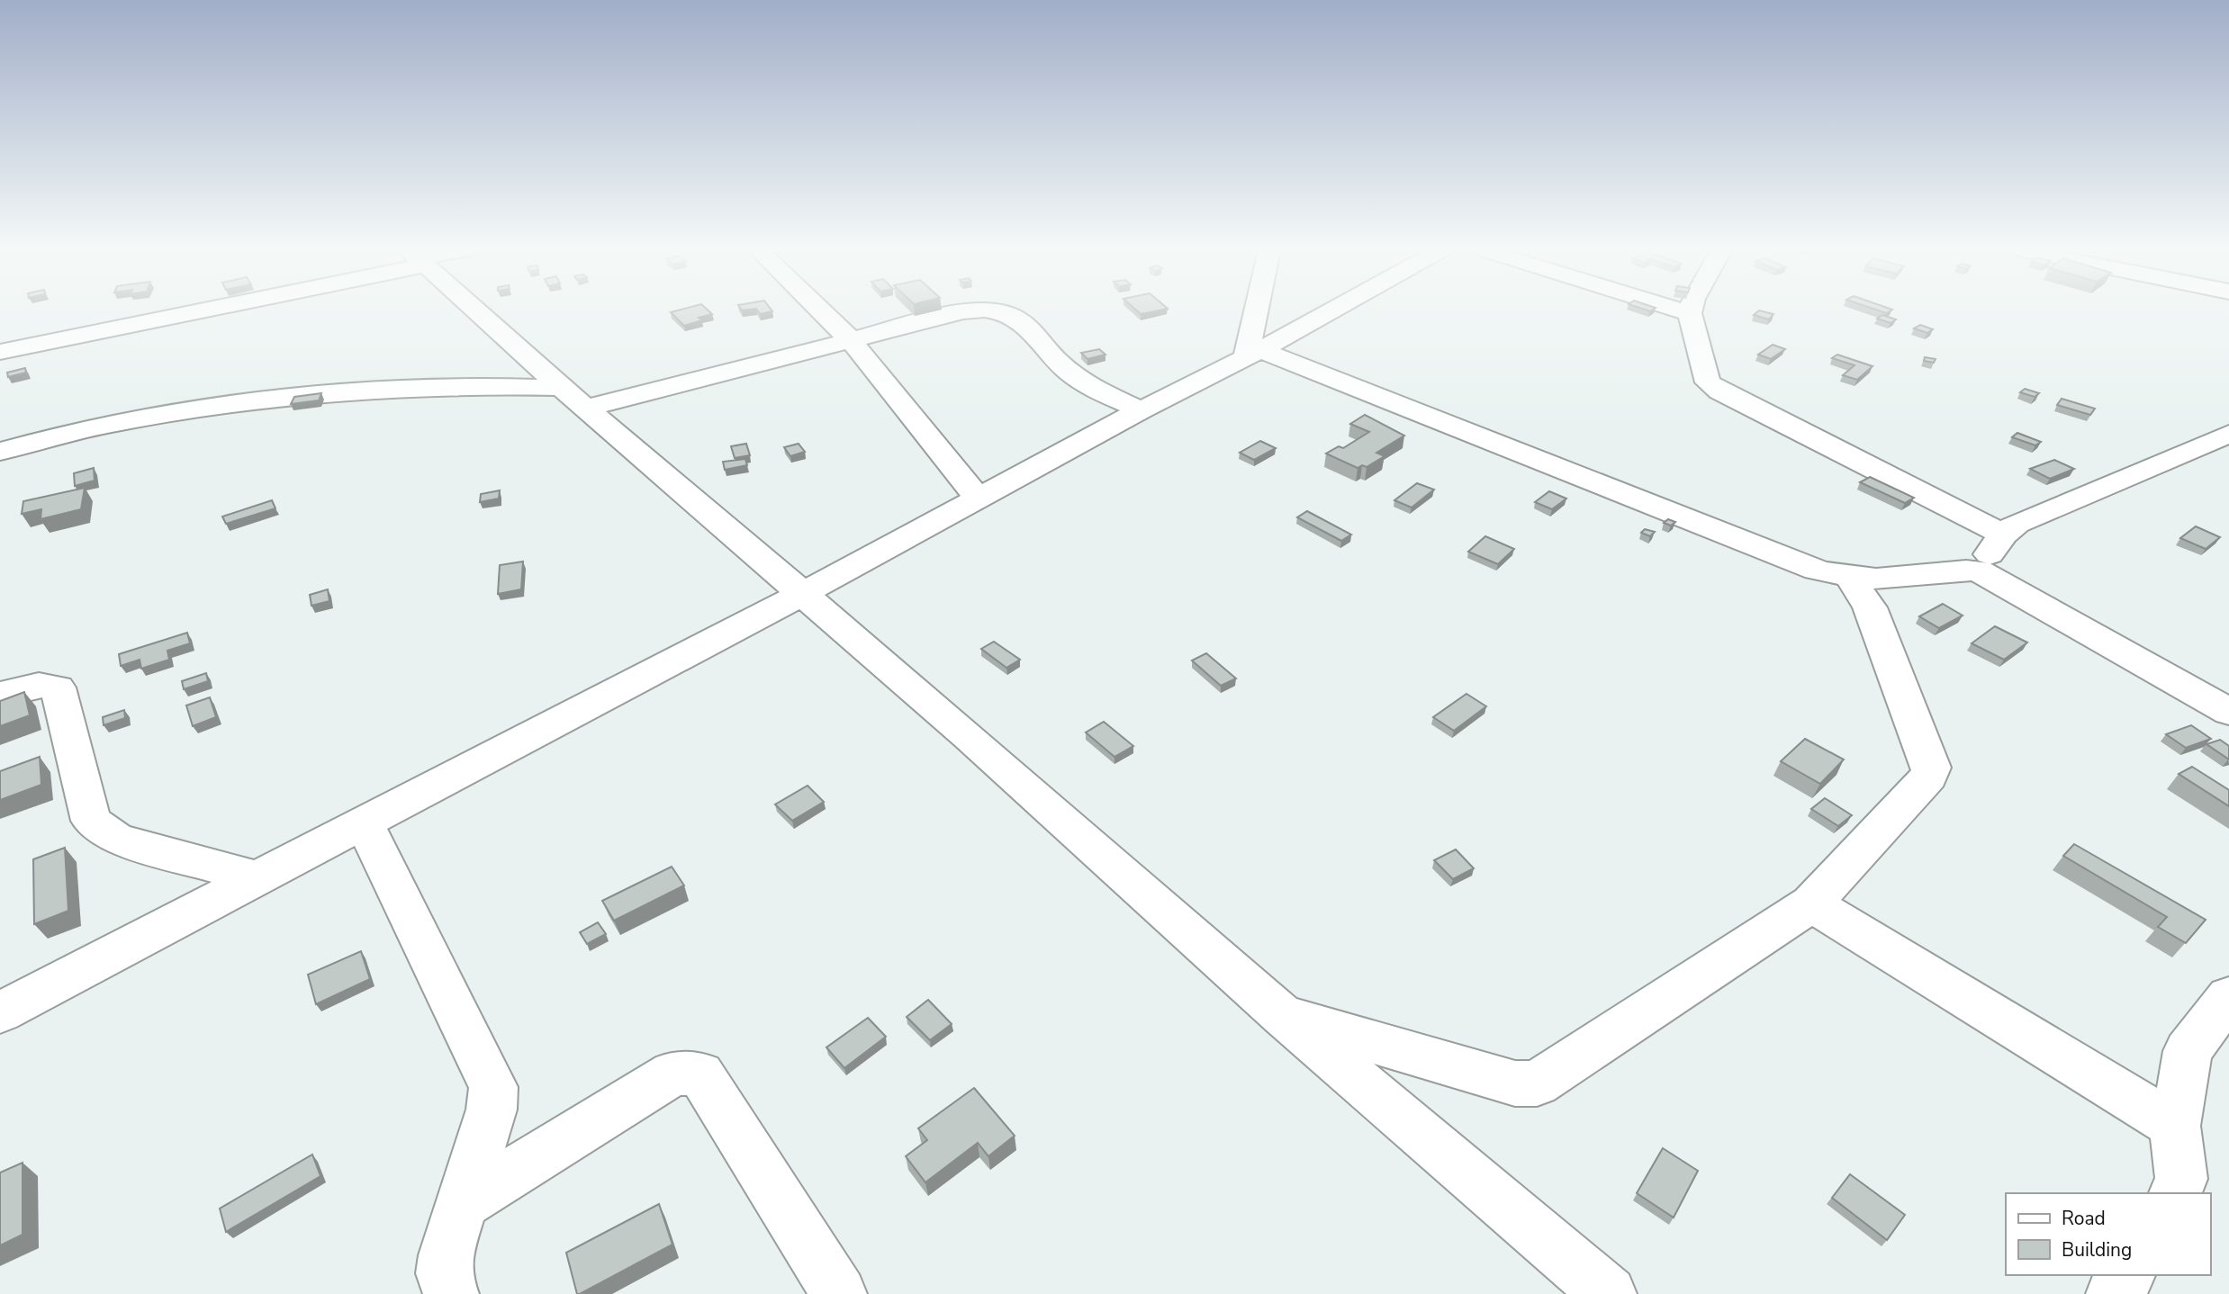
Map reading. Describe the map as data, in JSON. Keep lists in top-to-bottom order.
{
  "legend": ["Road", "Building"]
}
